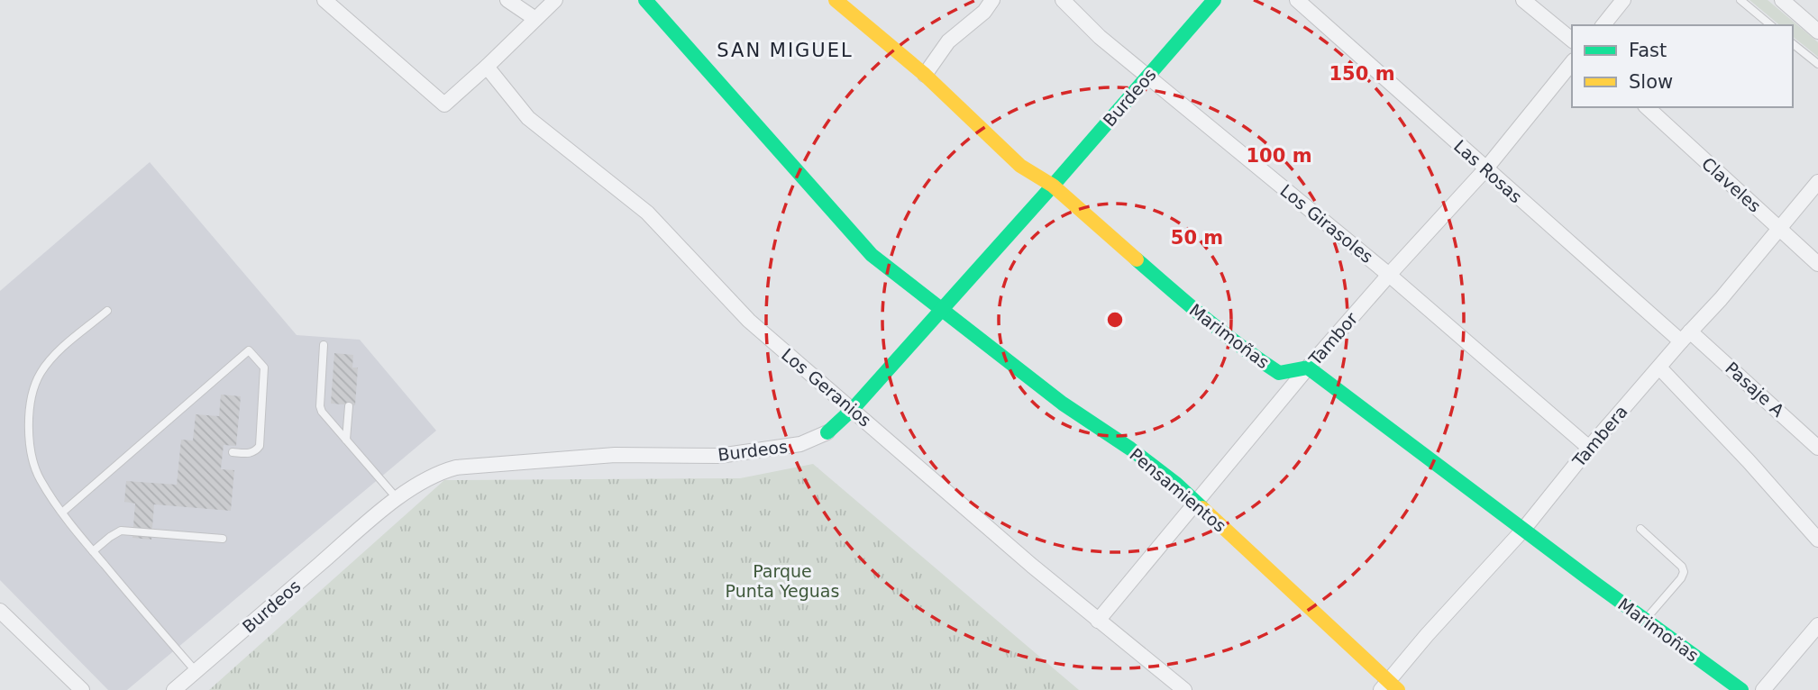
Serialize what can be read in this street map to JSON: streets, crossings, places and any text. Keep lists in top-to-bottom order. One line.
{"streets":{"street":["Burdeos","Las Rosas","Claveles","Los Girasoles","Marimoñas","Tambor","Los Geranios","Pasaje A","Tambera","Pensamientos"]},"crossings":[["Burdeos","Los Girasoles"],["Burdeos","Marimoñas"],["Burdeos","Los Geranios"],["Burdeos","Pensamientos"],["Las Rosas","Tambor"],["Las Rosas","Pasaje A"],["Las Rosas","Tambera"],["Claveles","Tambera"],["Los Girasoles","Tambor"],["Los Girasoles","Tambera"],["Marimoñas","Tambor"],["Marimoñas","Tambera"],["Tambor","Los Geranios"],["Tambor","Pensamientos"],["Pasaje A","Tambera"],["Tambera","Pensamientos"]],"districts":["SAN MIGUEL"],"parks":["Parque Punta Yeguas"],"legend":["Fast","Slow"],"rings":["150 m","100 m","50 m"]}
